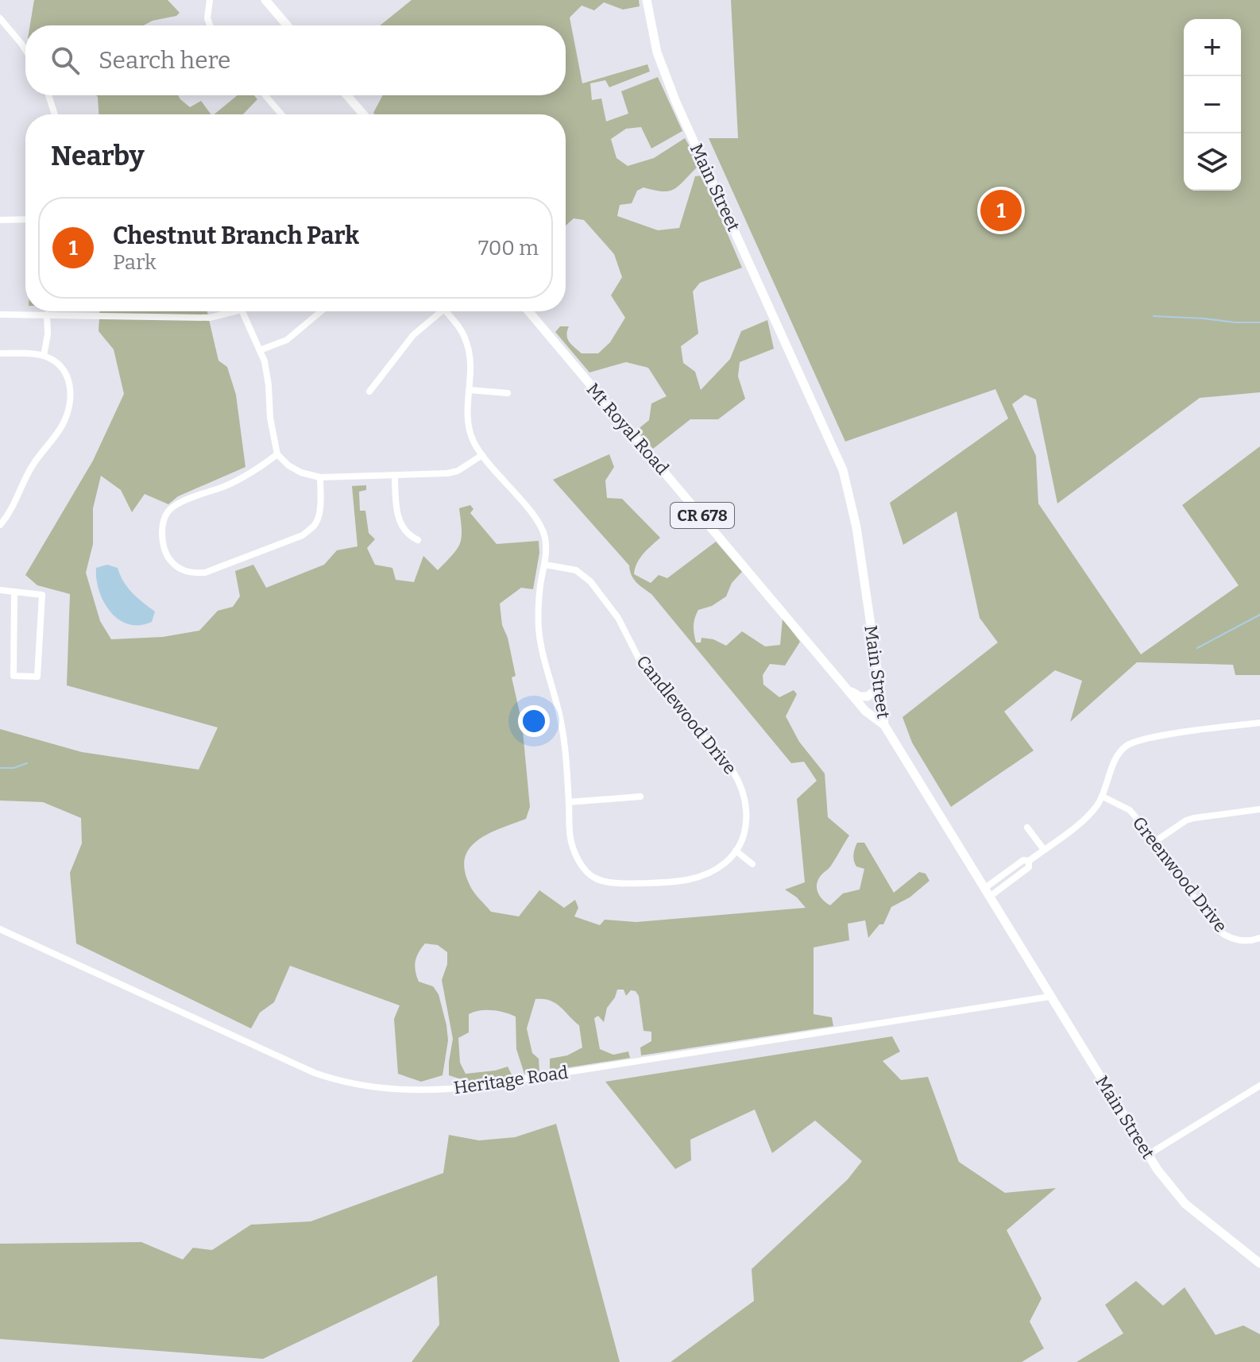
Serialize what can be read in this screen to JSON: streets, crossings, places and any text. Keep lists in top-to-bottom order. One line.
{"streets":{"main road":["Main Street","Mt Royal Road","CR 678"],"street":["Candlewood Drive","Greenwood Drive","Heritage Road"]},"crossings":[["Main Street","Mt Royal Road"],["Main Street","Heritage Road"]],"page":{"map_buttons":["+","−"],"search":"Search here","heading":"Nearby","pins":"1","list":[{"mark":"1","name":"Chestnut Branch Park","note":"Park","value":"700 m"}]}}
